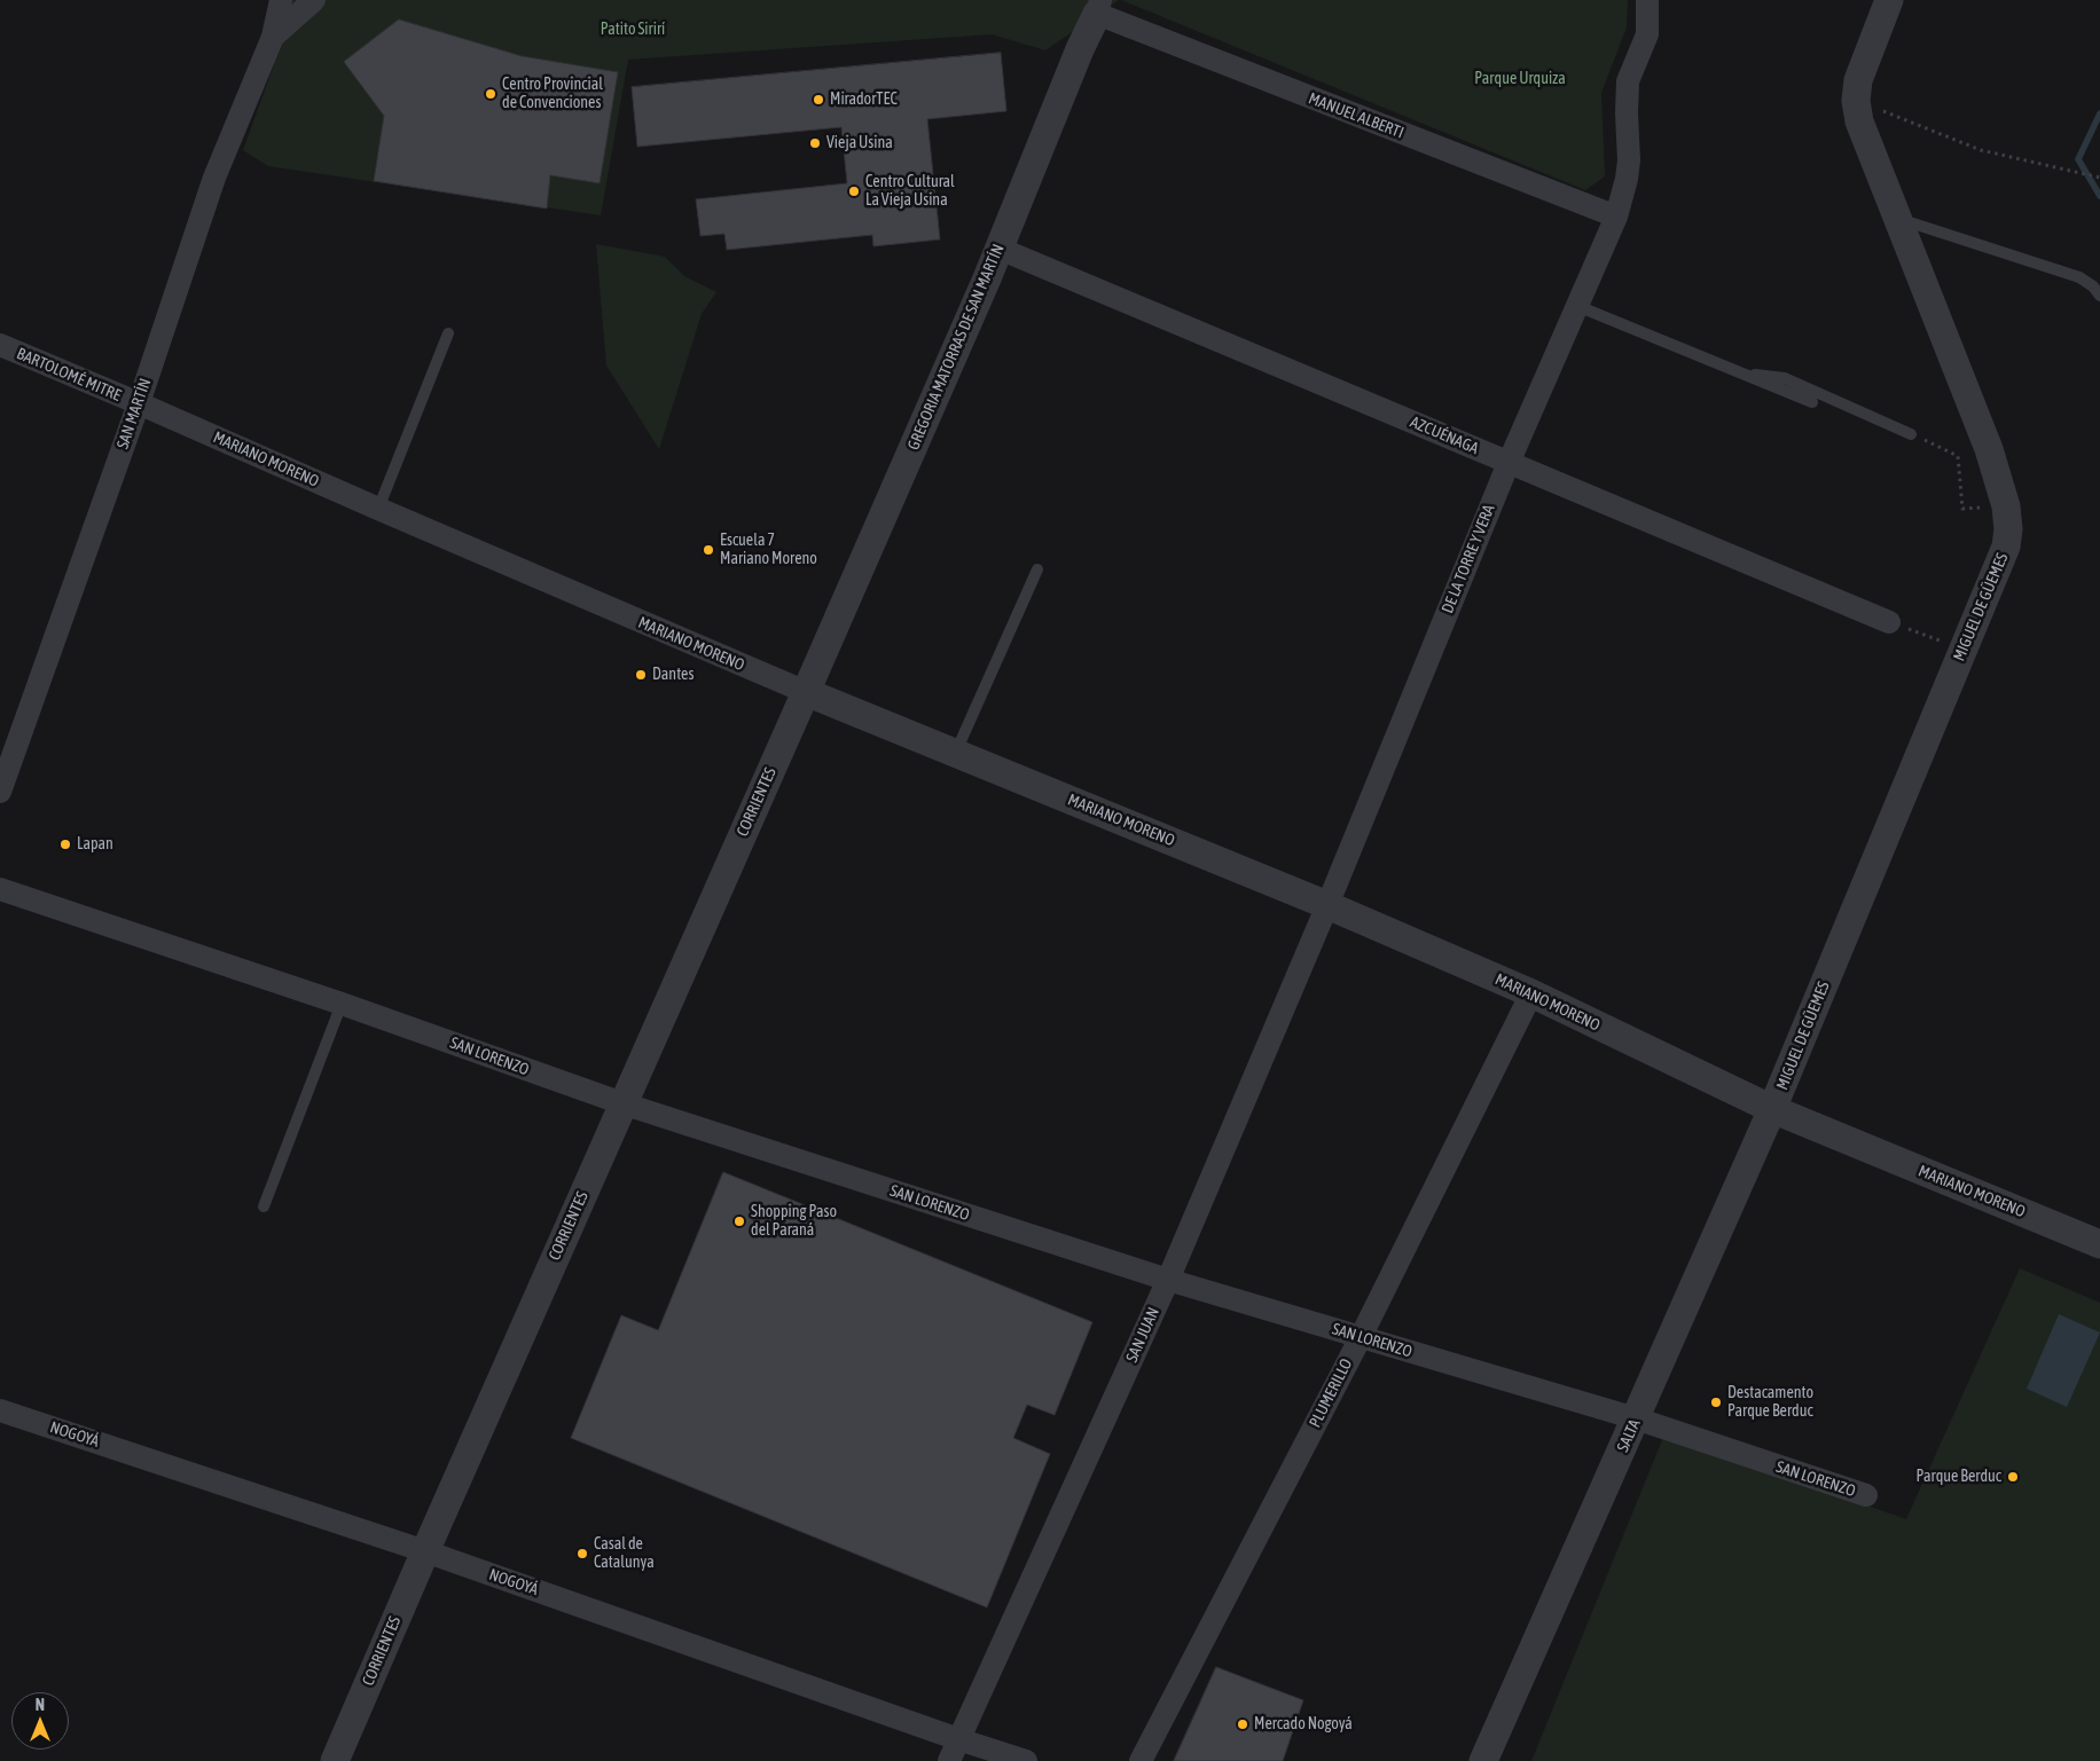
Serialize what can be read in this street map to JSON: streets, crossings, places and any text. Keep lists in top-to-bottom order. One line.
{"streets":{"street":["MANUEL ALBERTI","GREGORIA MATORRAS DE SAN MARTÍN","BARTOLOMÉ MITRE","SAN MARTÍN","AZCUÉNAGA","MARIANO MORENO","DE LA TORRE Y VERA","MIGUEL DE GÜEMES","CORRIENTES","SAN LORENZO","SAN JUAN","PLUMERILLO","NOGOYÁ","SALTA"]},"crossings":[["MANUEL ALBERTI","GREGORIA MATORRAS DE SAN MARTÍN"],["MANUEL ALBERTI","DE LA TORRE Y VERA"],["GREGORIA MATORRAS DE SAN MARTÍN","AZCUÉNAGA"],["GREGORIA MATORRAS DE SAN MARTÍN","MARIANO MORENO"],["GREGORIA MATORRAS DE SAN MARTÍN","CORRIENTES"],["BARTOLOMÉ MITRE","SAN MARTÍN"],["BARTOLOMÉ MITRE","MARIANO MORENO"],["SAN MARTÍN","MARIANO MORENO"],["AZCUÉNAGA","DE LA TORRE Y VERA"],["MARIANO MORENO","DE LA TORRE Y VERA"],["MARIANO MORENO","MIGUEL DE GÜEMES"],["MARIANO MORENO","CORRIENTES"],["MARIANO MORENO","SAN JUAN"],["MARIANO MORENO","PLUMERILLO"],["MARIANO MORENO","SALTA"],["DE LA TORRE Y VERA","SAN JUAN"],["MIGUEL DE GÜEMES","SALTA"],["CORRIENTES","SAN LORENZO"],["CORRIENTES","NOGOYÁ"],["SAN LORENZO","SAN JUAN"],["SAN LORENZO","PLUMERILLO"],["SAN LORENZO","SALTA"],["SAN JUAN","NOGOYÁ"]],"parks":["Patito Sirirí","Parque Urquiza"],"places":["Centro Provincial de Convenciones","MiradorTEC","Vieja Usina","Centro Cultural La Vieja Usina","Escuela 7 Mariano Moreno","Dantes","Lapan","Shopping Paso del Paraná","Destacamento Parque Berduc","Parque Berduc","Casal de Catalunya","Mercado Nogoyá"],"north":"top"}
